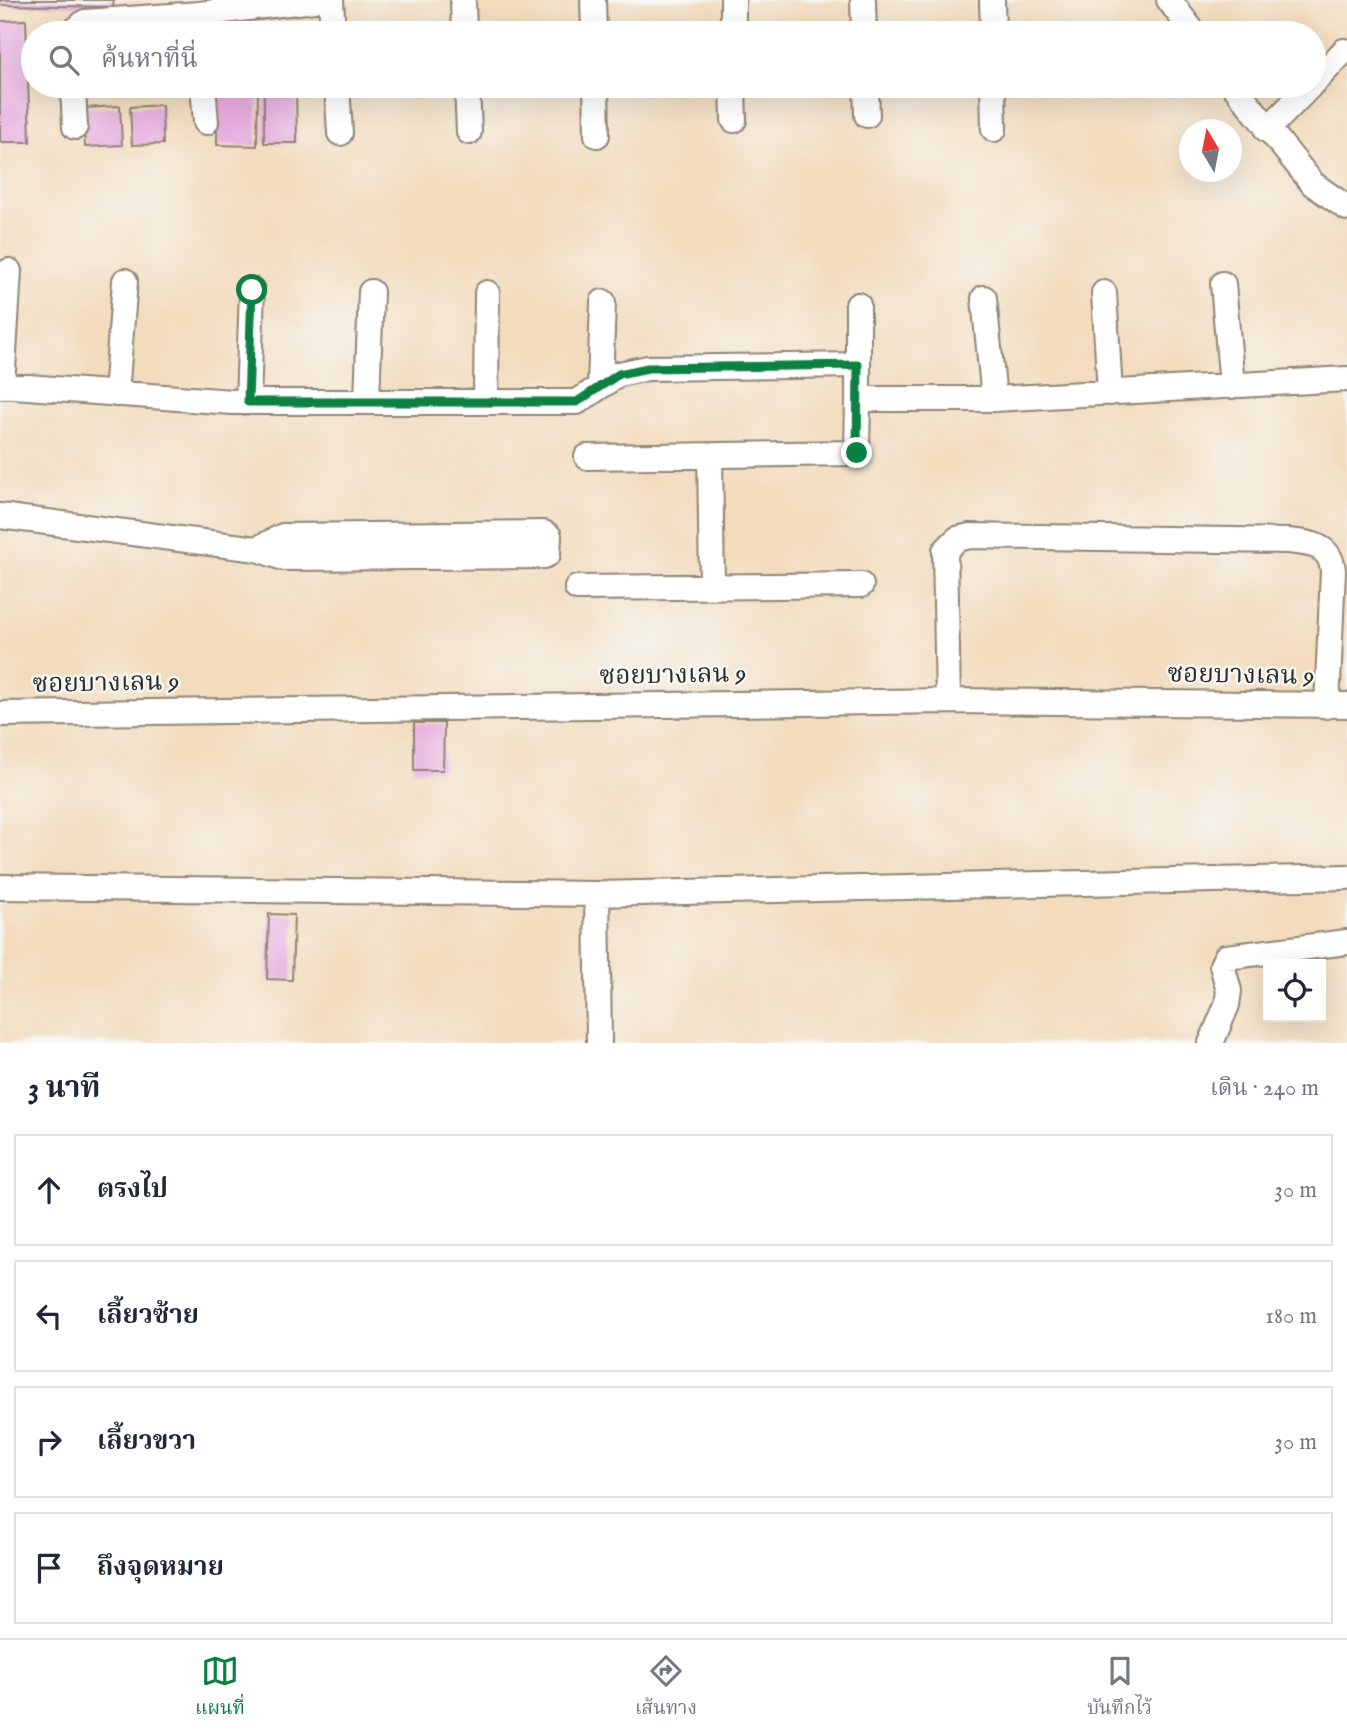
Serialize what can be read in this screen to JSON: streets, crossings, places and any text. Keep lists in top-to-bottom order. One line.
{"streets":{"street":["ซอยบางเลน 9"]},"north":"top","page":{"search":"ค้นหาที่นี่","heading":["3 นาที","เดิน · 240 m"],"list":[["ตรงไป","30 m"],["เลี้ยวซ้าย","180 m"],["เลี้ยวขวา","30 m"],"ถึงจุดหมาย"],"nav":["แผนที่","เส้นทาง","บันทึกไว้"]}}
